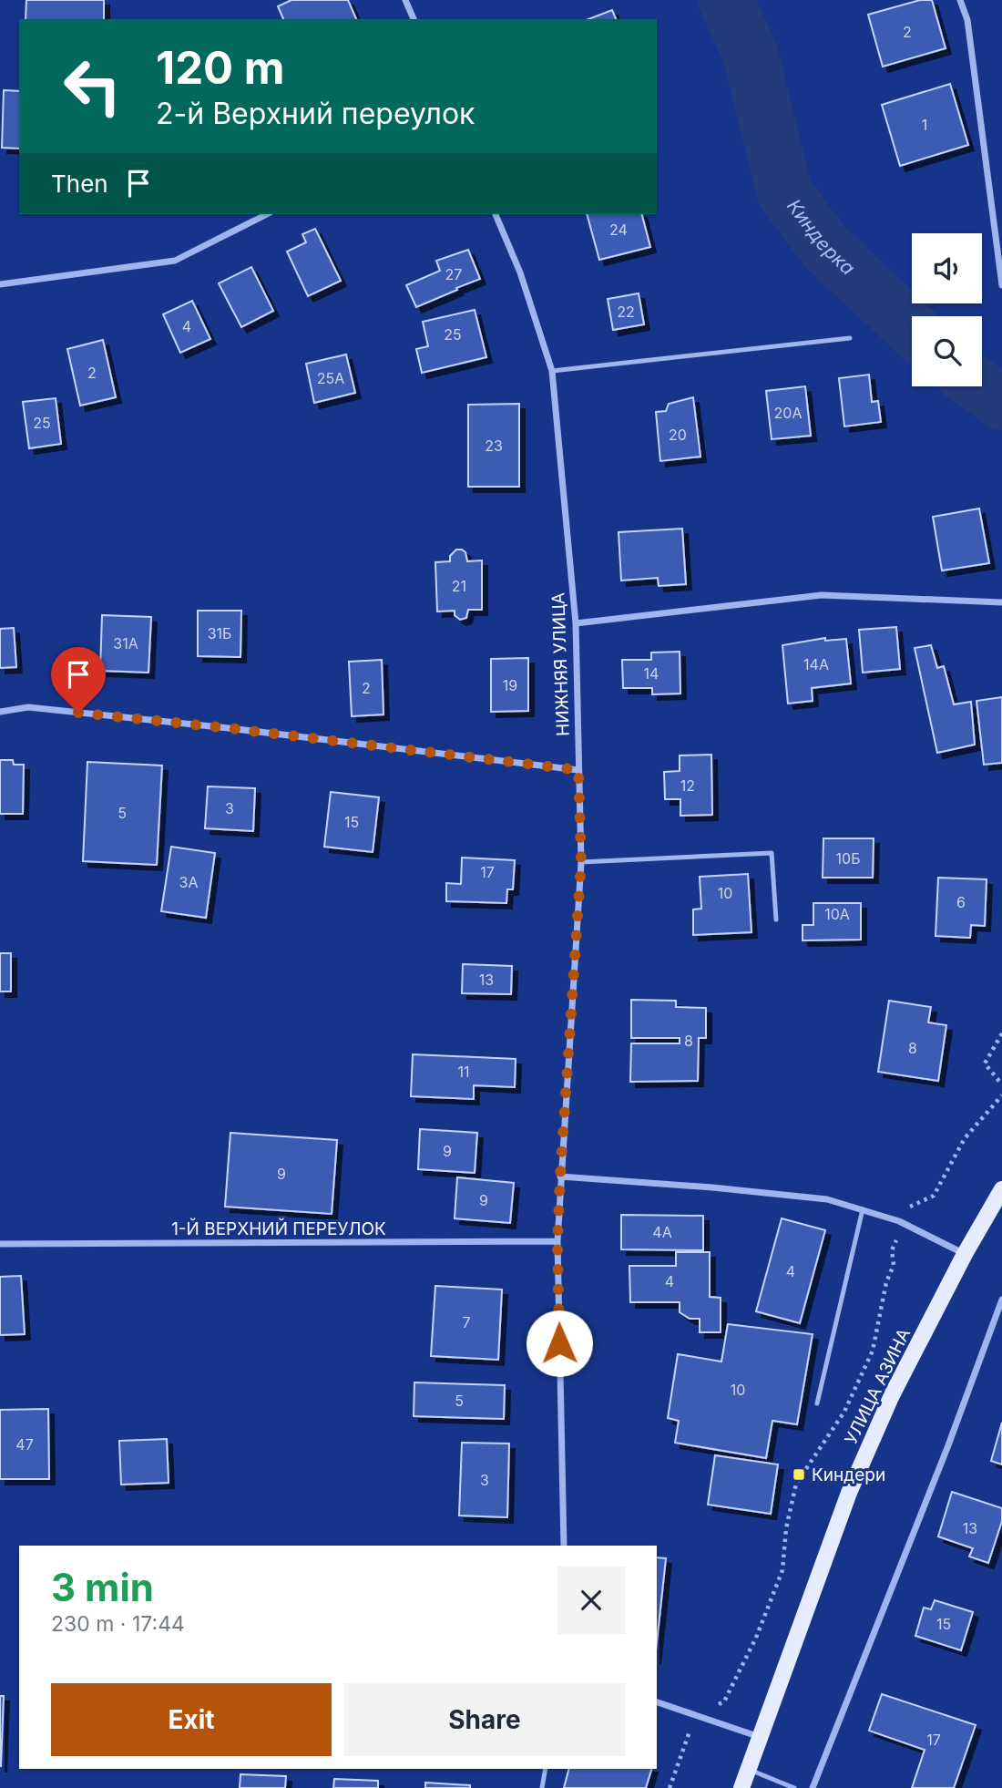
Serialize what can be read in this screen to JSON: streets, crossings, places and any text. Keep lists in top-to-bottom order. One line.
{"streets":{"main road":["УЛИЦА АЗИНА"],"street":["НИЖНЯЯ УЛИЦА","1-Й ВЕРХНИЙ ПЕРЕУЛОК"]},"crossings":[["НИЖНЯЯ УЛИЦА","1-Й ВЕРХНИЙ ПЕРЕУЛОК"]],"water":["Киндерка"],"places":{"transit":["Киндери"]},"house_numbers":["2","1","24","27","22","4","25","2","25А","20А","25","20","23","21","31Б","31А","14А","14","19","2","12","3","5","15","10Б","17","3А","10","6","10А","13","8","8","11","9","9","9","4А","4","4","7","10","5","47","3","13","15","17"],"page":{"turn":["120 m","2-й Верхний переулок"],"then":"Then","heading":["3 min","230 m · 17:44"],"buttons":["Exit","Share"]}}
